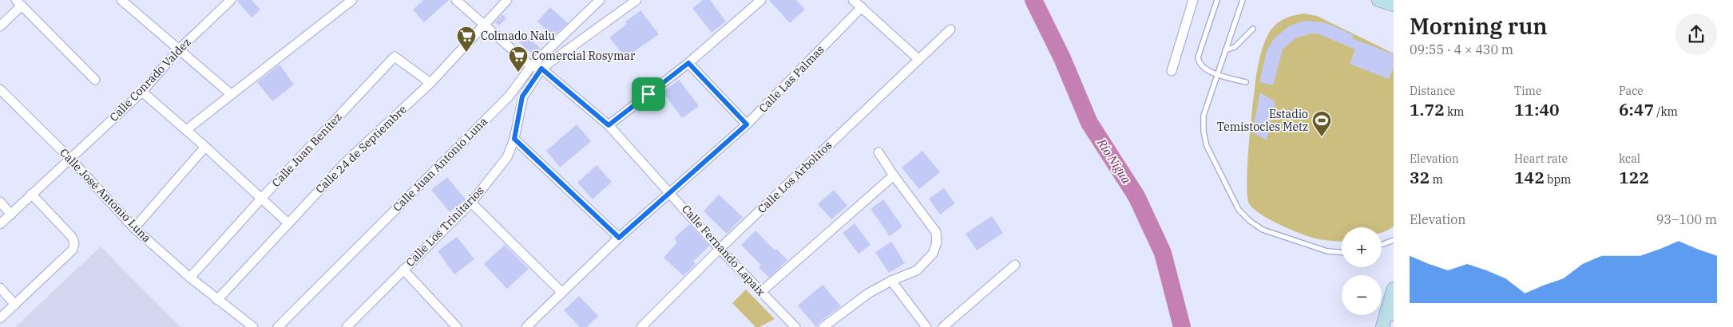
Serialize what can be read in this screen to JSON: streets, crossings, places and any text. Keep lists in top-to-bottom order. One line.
{"streets":{"street":["Calle Las Palmas","Calle Conrado Valdez","Calle 24 de Septiembre","Calle Juan Benítez","Calle Juan Antonio Luna","Calle Los Arbolitos","Calle José Antonio Luna","Calle Los Trinitarios","Calle Fernando Lapaix"]},"crossings":[["Calle Las Palmas","Calle Fernando Lapaix"],["Calle Conrado Valdez","Calle José Antonio Luna"],["Calle 24 de Septiembre","Calle Juan Benítez"],["Calle 24 de Septiembre","Calle José Antonio Luna"],["Calle 24 de Septiembre","Calle Fernando Lapaix"],["Calle Juan Benítez","Calle José Antonio Luna"],["Calle Juan Antonio Luna","Calle Fernando Lapaix"],["Calle Los Arbolitos","Calle Fernando Lapaix"],["Calle Los Trinitarios","Calle Fernando Lapaix"]],"water":["Río Nigua"],"places":{"supermarket":["Colmado Nalu","Comercial Rosymar"],"sports":["Estadio Temistocles Metz"]},"page":{"heading":["Morning run","09:55 · 4 × 430 m"],"stats":[["Distance","1.72 km"],["Time","11:40"],["Pace","6:47 /km"],["Elevation","32 m"],["Heart rate","142 bpm"],["kcal","122"]],"chart":["Elevation","93–100 m"],"map_buttons":["+","−"]}}
